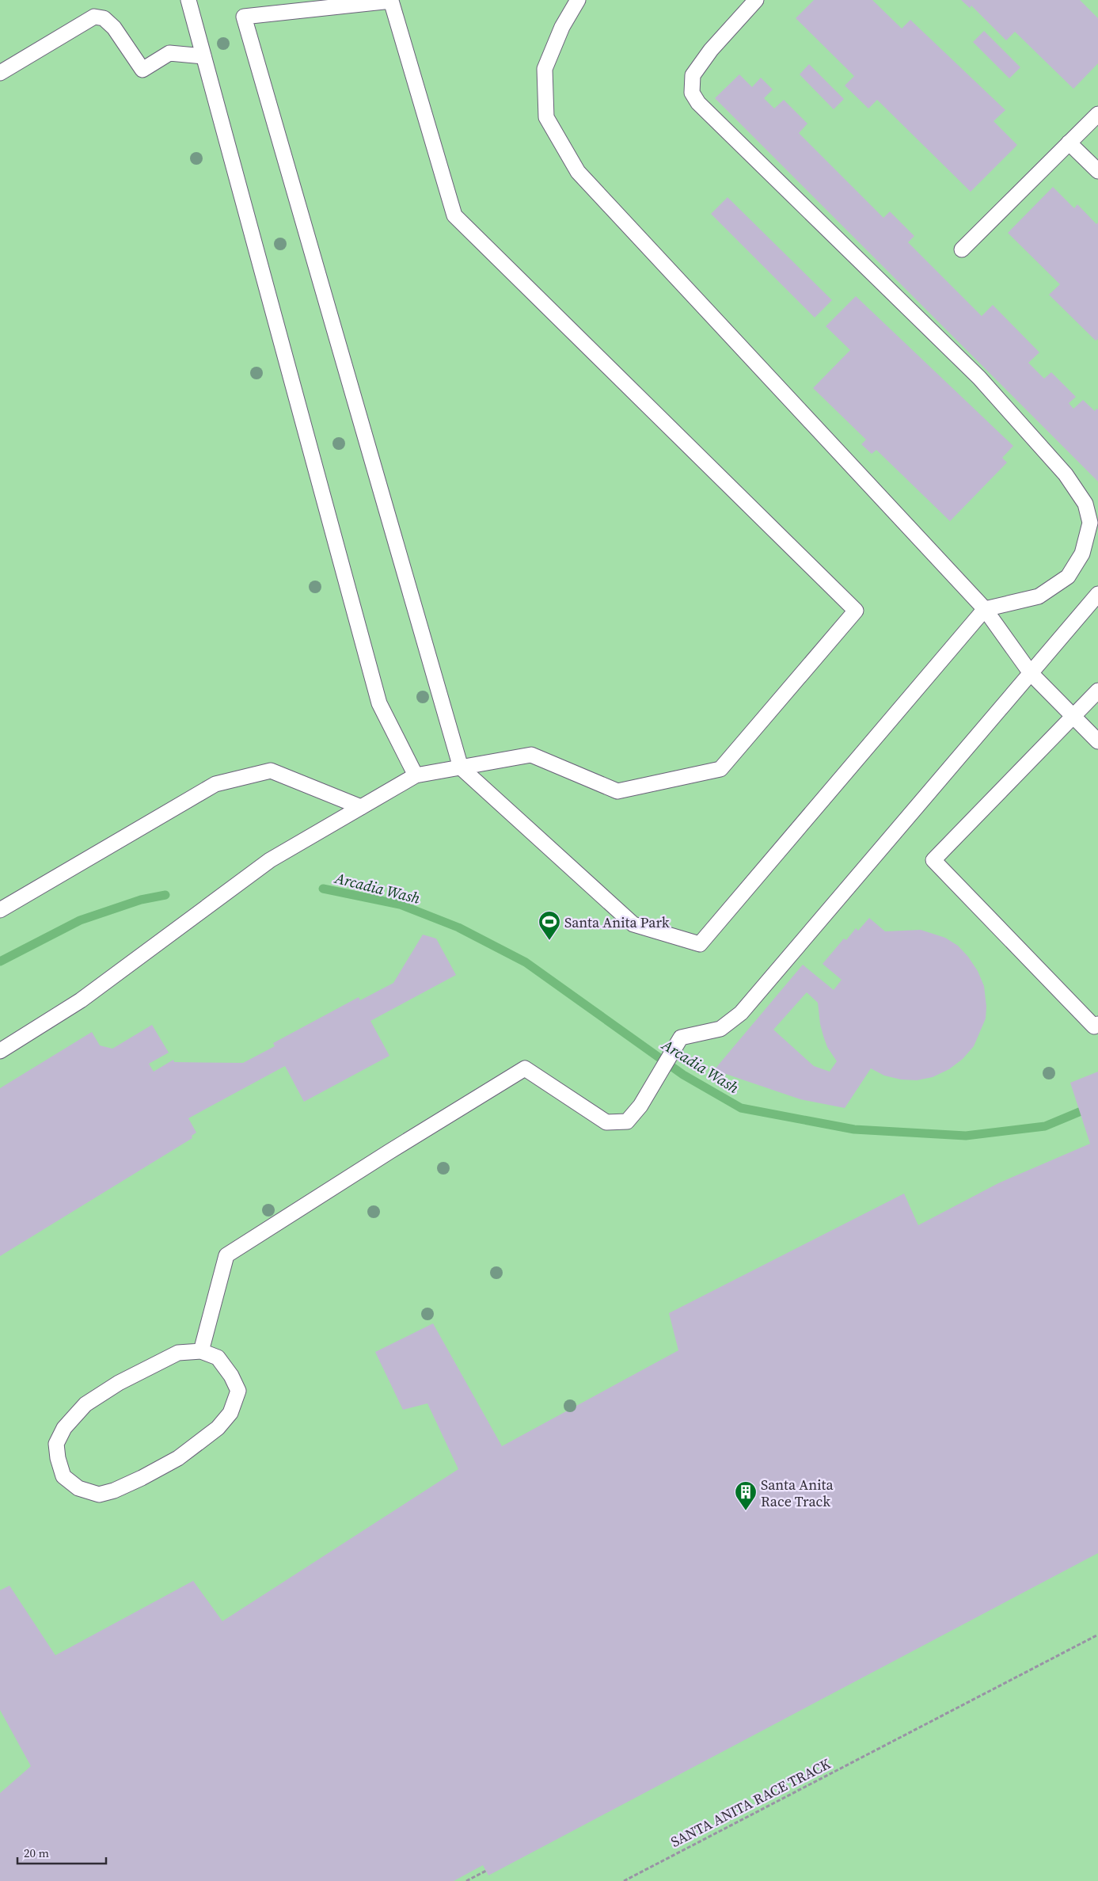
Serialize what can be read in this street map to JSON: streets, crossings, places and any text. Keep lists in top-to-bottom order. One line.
{"streets":{"path":["SANTA ANITA RACE TRACK"]},"water":["Arcadia Wash"],"places":{"sports":["Santa Anita Park"],"building":["Santa Anita Race Track"]},"scale_bar":"20 m"}
